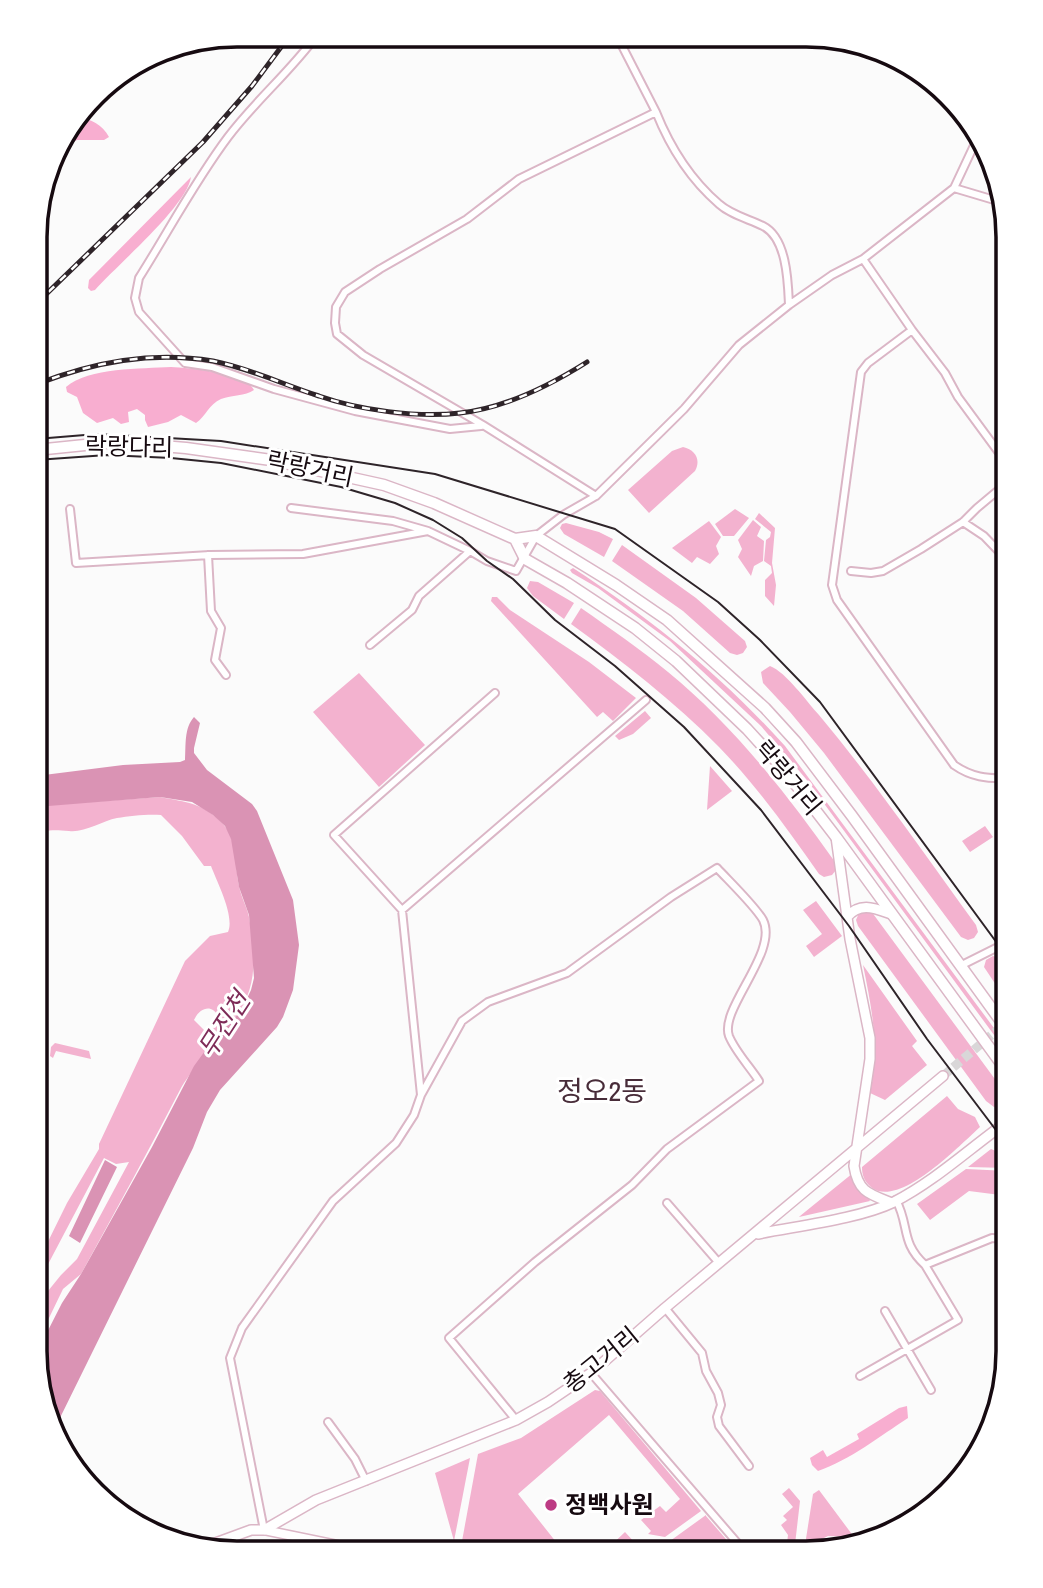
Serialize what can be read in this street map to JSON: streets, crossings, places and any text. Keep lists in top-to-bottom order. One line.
{"streets":{"main road":["락랑다리","락랑거리","총고거리"]},"crossings":[["락랑다리","락랑거리"]],"districts":["정오2동"],"water":["무진천"],"places":["정백사원"]}
